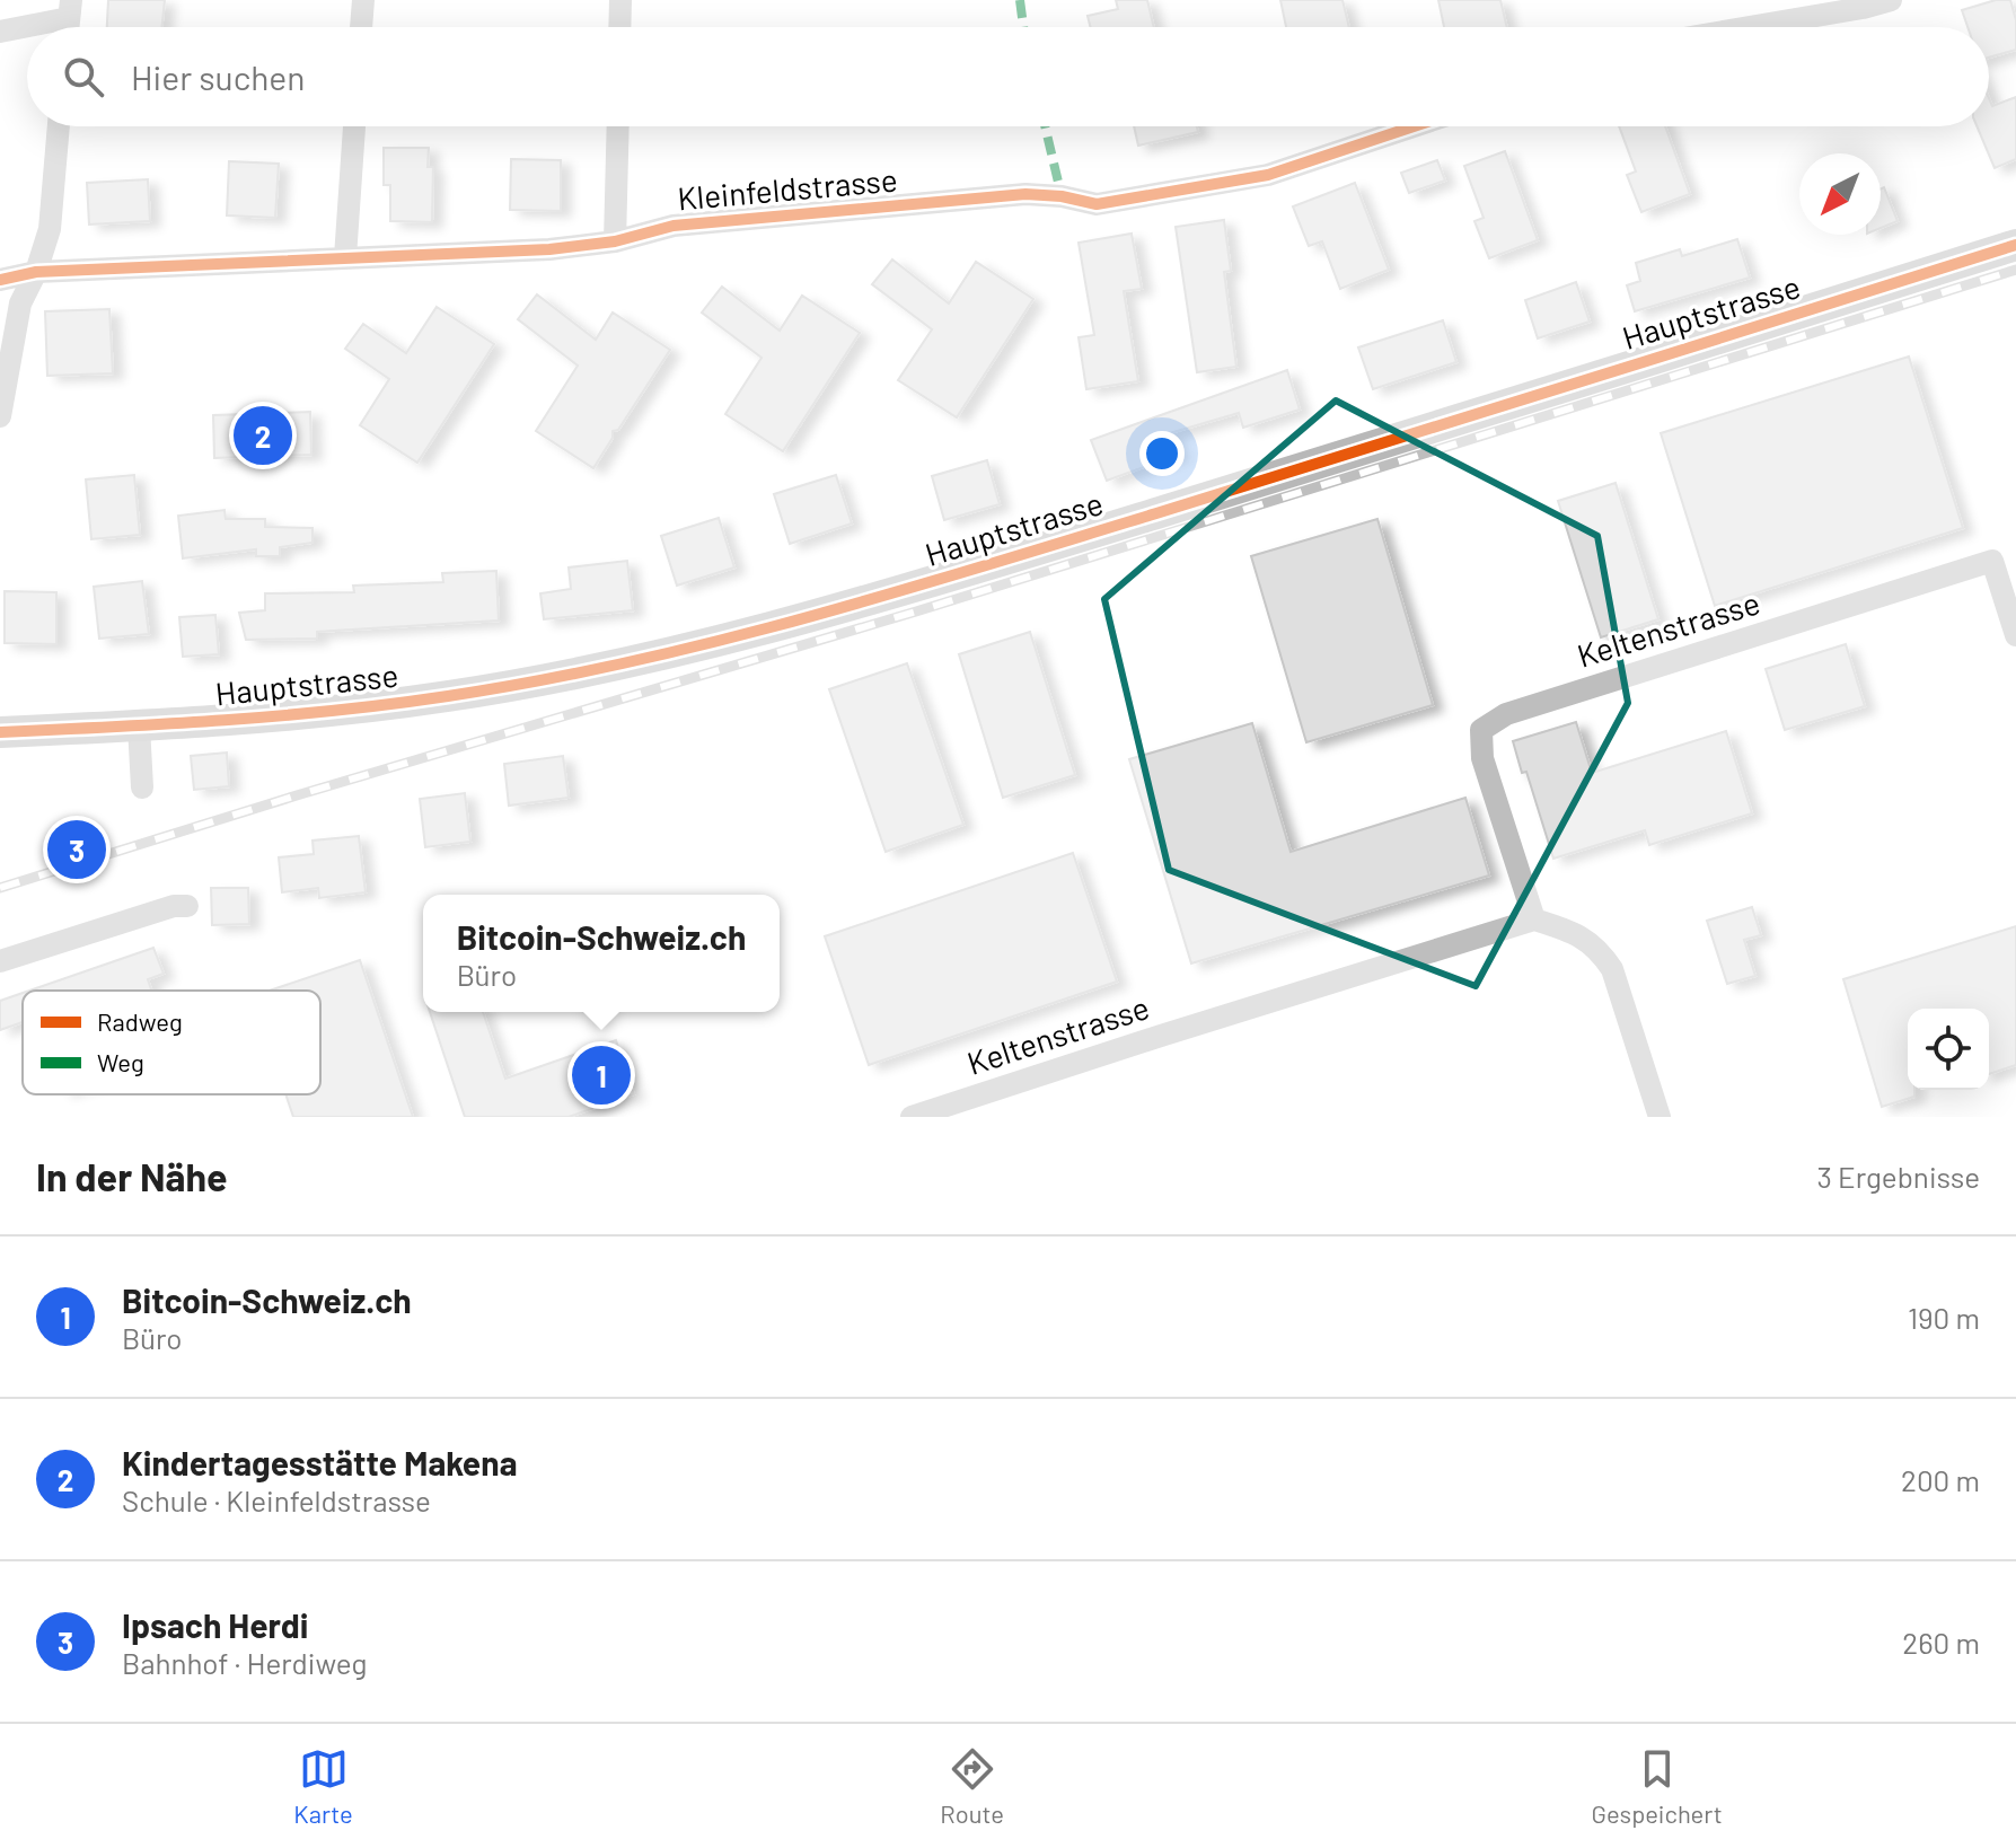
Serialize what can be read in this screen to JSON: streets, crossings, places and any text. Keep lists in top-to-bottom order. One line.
{"streets":{"main road":["Hauptstrasse"],"street":["Kleinfeldstrasse","Keltenstrasse"]},"legend":["Radweg","Weg"],"north":"bottom left","page":{"search":"Hier suchen","pins":["2","3","1"],"popup":["Bitcoin-Schweiz.ch","Büro"],"heading":["In der Nähe","3 Ergebnisse"],"list":[{"mark":"1","name":"Bitcoin-Schweiz.ch","note":"Büro","value":"190 m"},{"mark":"2","name":"Kindertagesstätte Makena","note":"Schule · Kleinfeldstrasse","value":"200 m"},{"mark":"3","name":"Ipsach Herdi","note":"Bahnhof · Herdiweg","value":"260 m"}],"nav":["Karte","Route","Gespeichert"]}}
